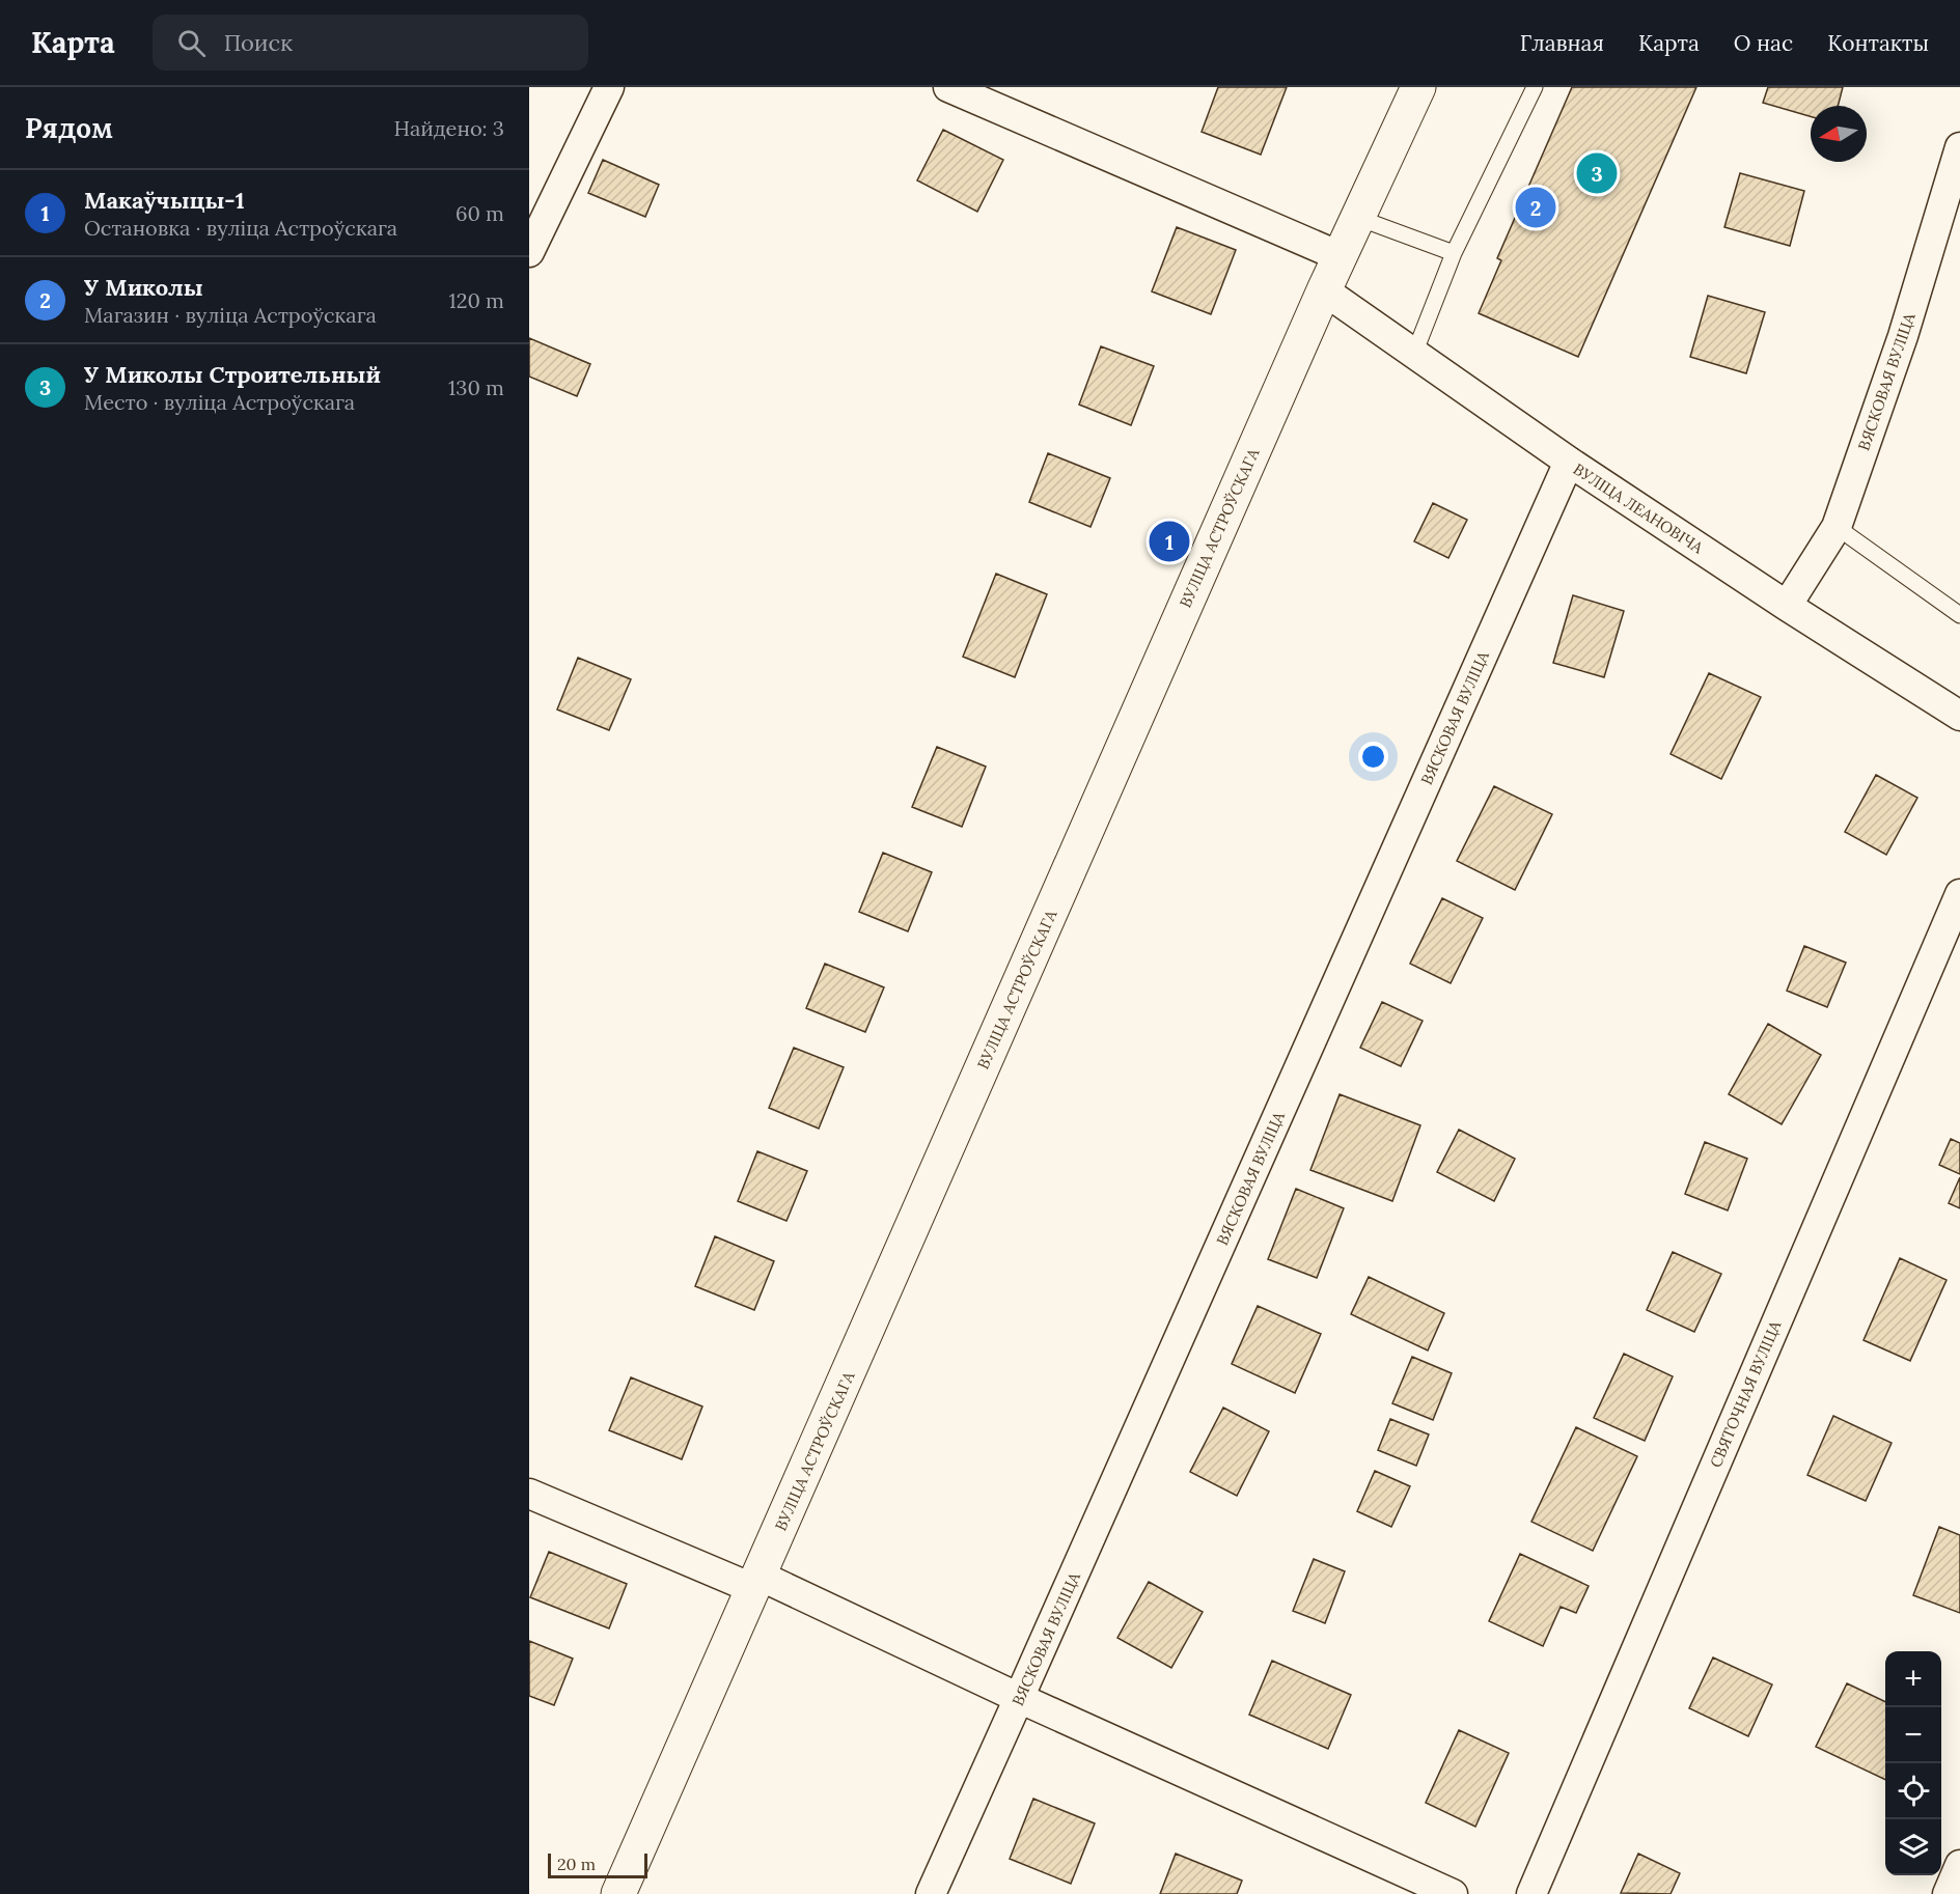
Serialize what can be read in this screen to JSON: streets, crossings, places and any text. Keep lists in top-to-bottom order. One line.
{"streets":{"street":["ВЯСКОВАЯ ВУЛІЦА","ВУЛІЦА ЛЕАНОВІЧА","ВУЛІЦА АСТРОЎСКАГА","СВЯТОЧНАЯ ВУЛІЦА"]},"crossings":[["ВЯСКОВАЯ ВУЛІЦА","ВУЛІЦА ЛЕАНОВІЧА"],["ВУЛІЦА ЛЕАНОВІЧА","ВУЛІЦА АСТРОЎСКАГА"]],"scale_bar":"20 m","north":"left","page":{"header":"Карта","search":"Поиск","nav":["Главная","Карта","О нас","Контакты"],"heading":["Рядом","Найдено: 3"],"pins":["3","2","1"],"list":[{"mark":"1","name":"Макаўчыцы-1","note":"Остановка · вуліца Астроўскага","value":"60 m"},{"mark":"2","name":"У Миколы","note":"Магазин · вуліца Астроўскага","value":"120 m"},{"mark":"3","name":"У Миколы Строительный","note":"Место · вуліца Астроўскага","value":"130 m"}],"map_buttons":["+","−"],"scale":"20 m"}}
